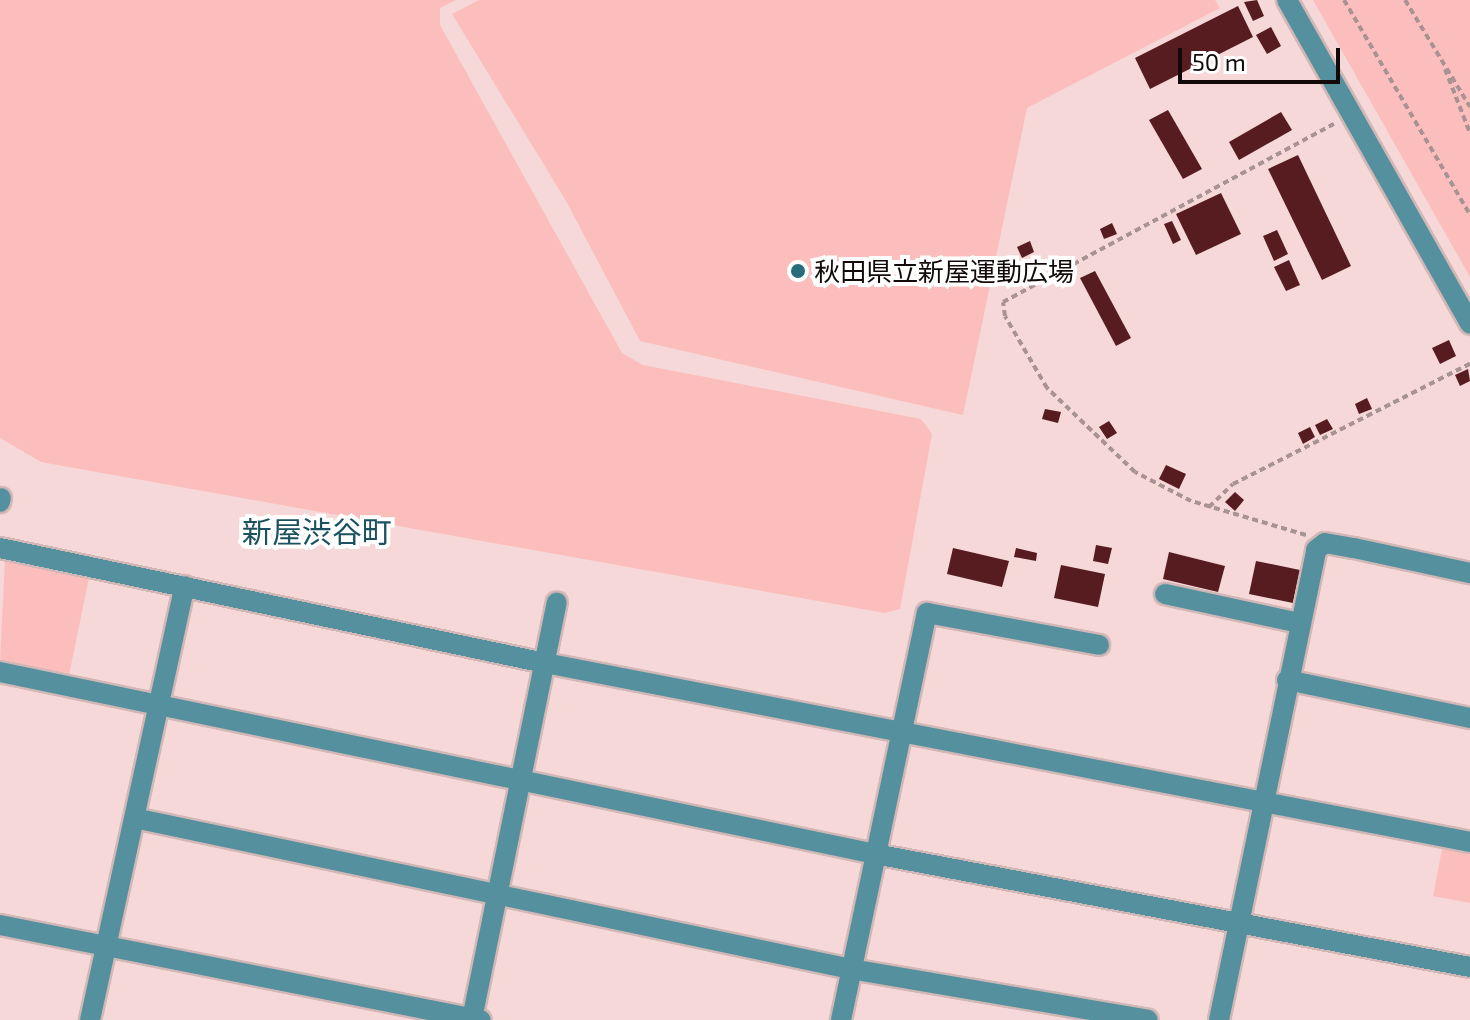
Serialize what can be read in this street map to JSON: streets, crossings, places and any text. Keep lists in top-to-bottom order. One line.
{"districts":["新屋渋谷町"],"places":["秋田県立新屋運動広場"],"scale_bar":"50 m"}
